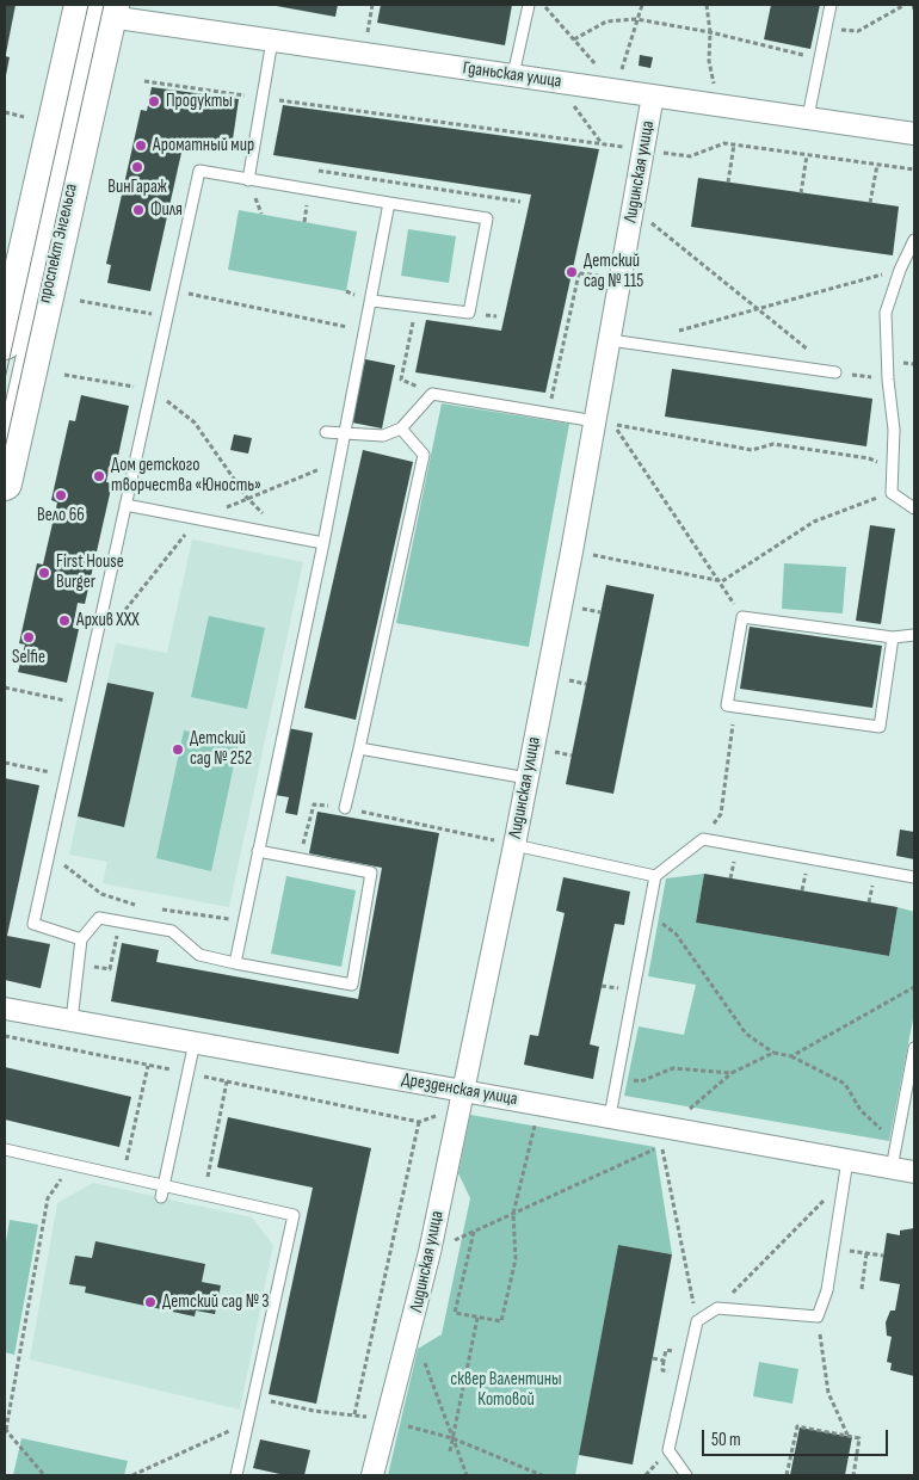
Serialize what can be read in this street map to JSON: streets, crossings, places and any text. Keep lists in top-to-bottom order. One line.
{"streets":{"main road":["проспект Энгельса"],"street":["Гданьская улица","Лидинская улица","Дрезденская улица"]},"crossings":[["Гданьская улица","Лидинская улица"],["Гданьская улица","проспект Энгельса"],["Лидинская улица","Дрезденская улица"]],"parks":["сквер Валентины Котовой"],"places":["Продукты","Ароматный мир","ВинГараж","Филя","Детский сад № 115","Дом детского творчества «Юность»","Вело 66","First House Burger","Архив XXX","Selfie","Детский сад № 252","Детский сад № 3"],"scale_bar":"50 m"}
